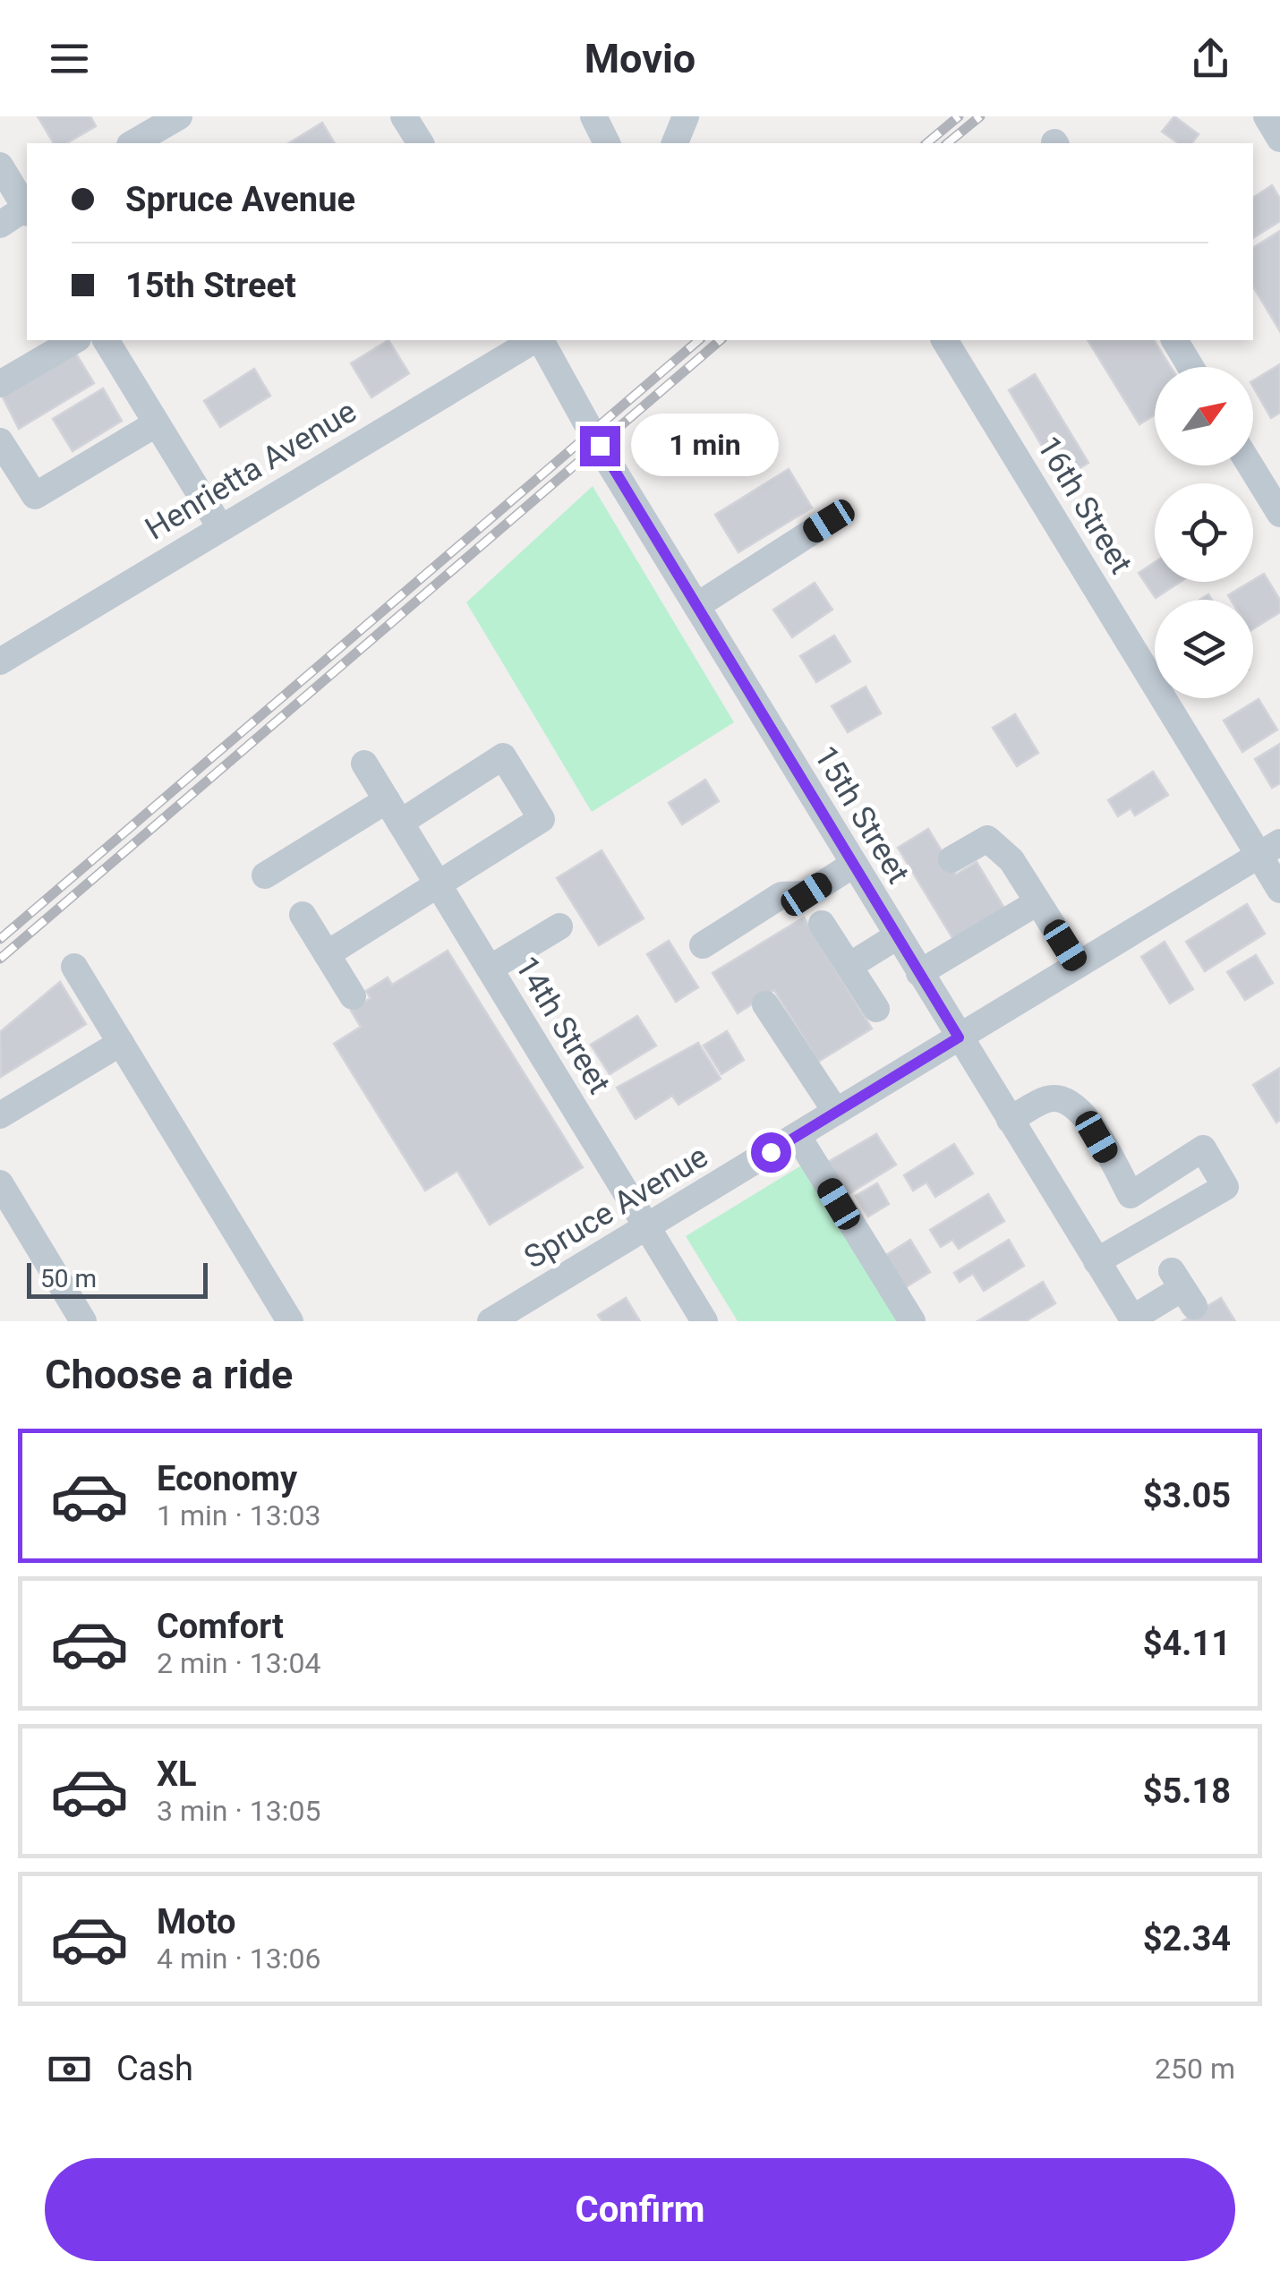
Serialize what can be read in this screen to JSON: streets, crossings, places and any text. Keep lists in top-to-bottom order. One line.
{"streets":{"street":["Henrietta Avenue","16th Street","15th Street","14th Street","Spruce Avenue"]},"crossings":[["16th Street","Spruce Avenue"],["15th Street","Spruce Avenue"],["14th Street","Spruce Avenue"]],"scale_bar":"50 m","north":"top right","page":{"header":"Movio","banner":["Spruce Avenue","15th Street"],"bubble":"1 min","scale":"50 m","heading":"Choose a ride","list":[{"name":"Economy","note":"1 min · 13:03","value":"$3.05"},{"name":"Comfort","note":"2 min · 13:04","value":"$4.11"},{"name":"XL","note":"3 min · 13:05","value":"$5.18"},{"name":"Moto","note":"4 min · 13:06","value":"$2.34"}],"pay":["Cash","250 m"],"buttons":"Confirm"}}
